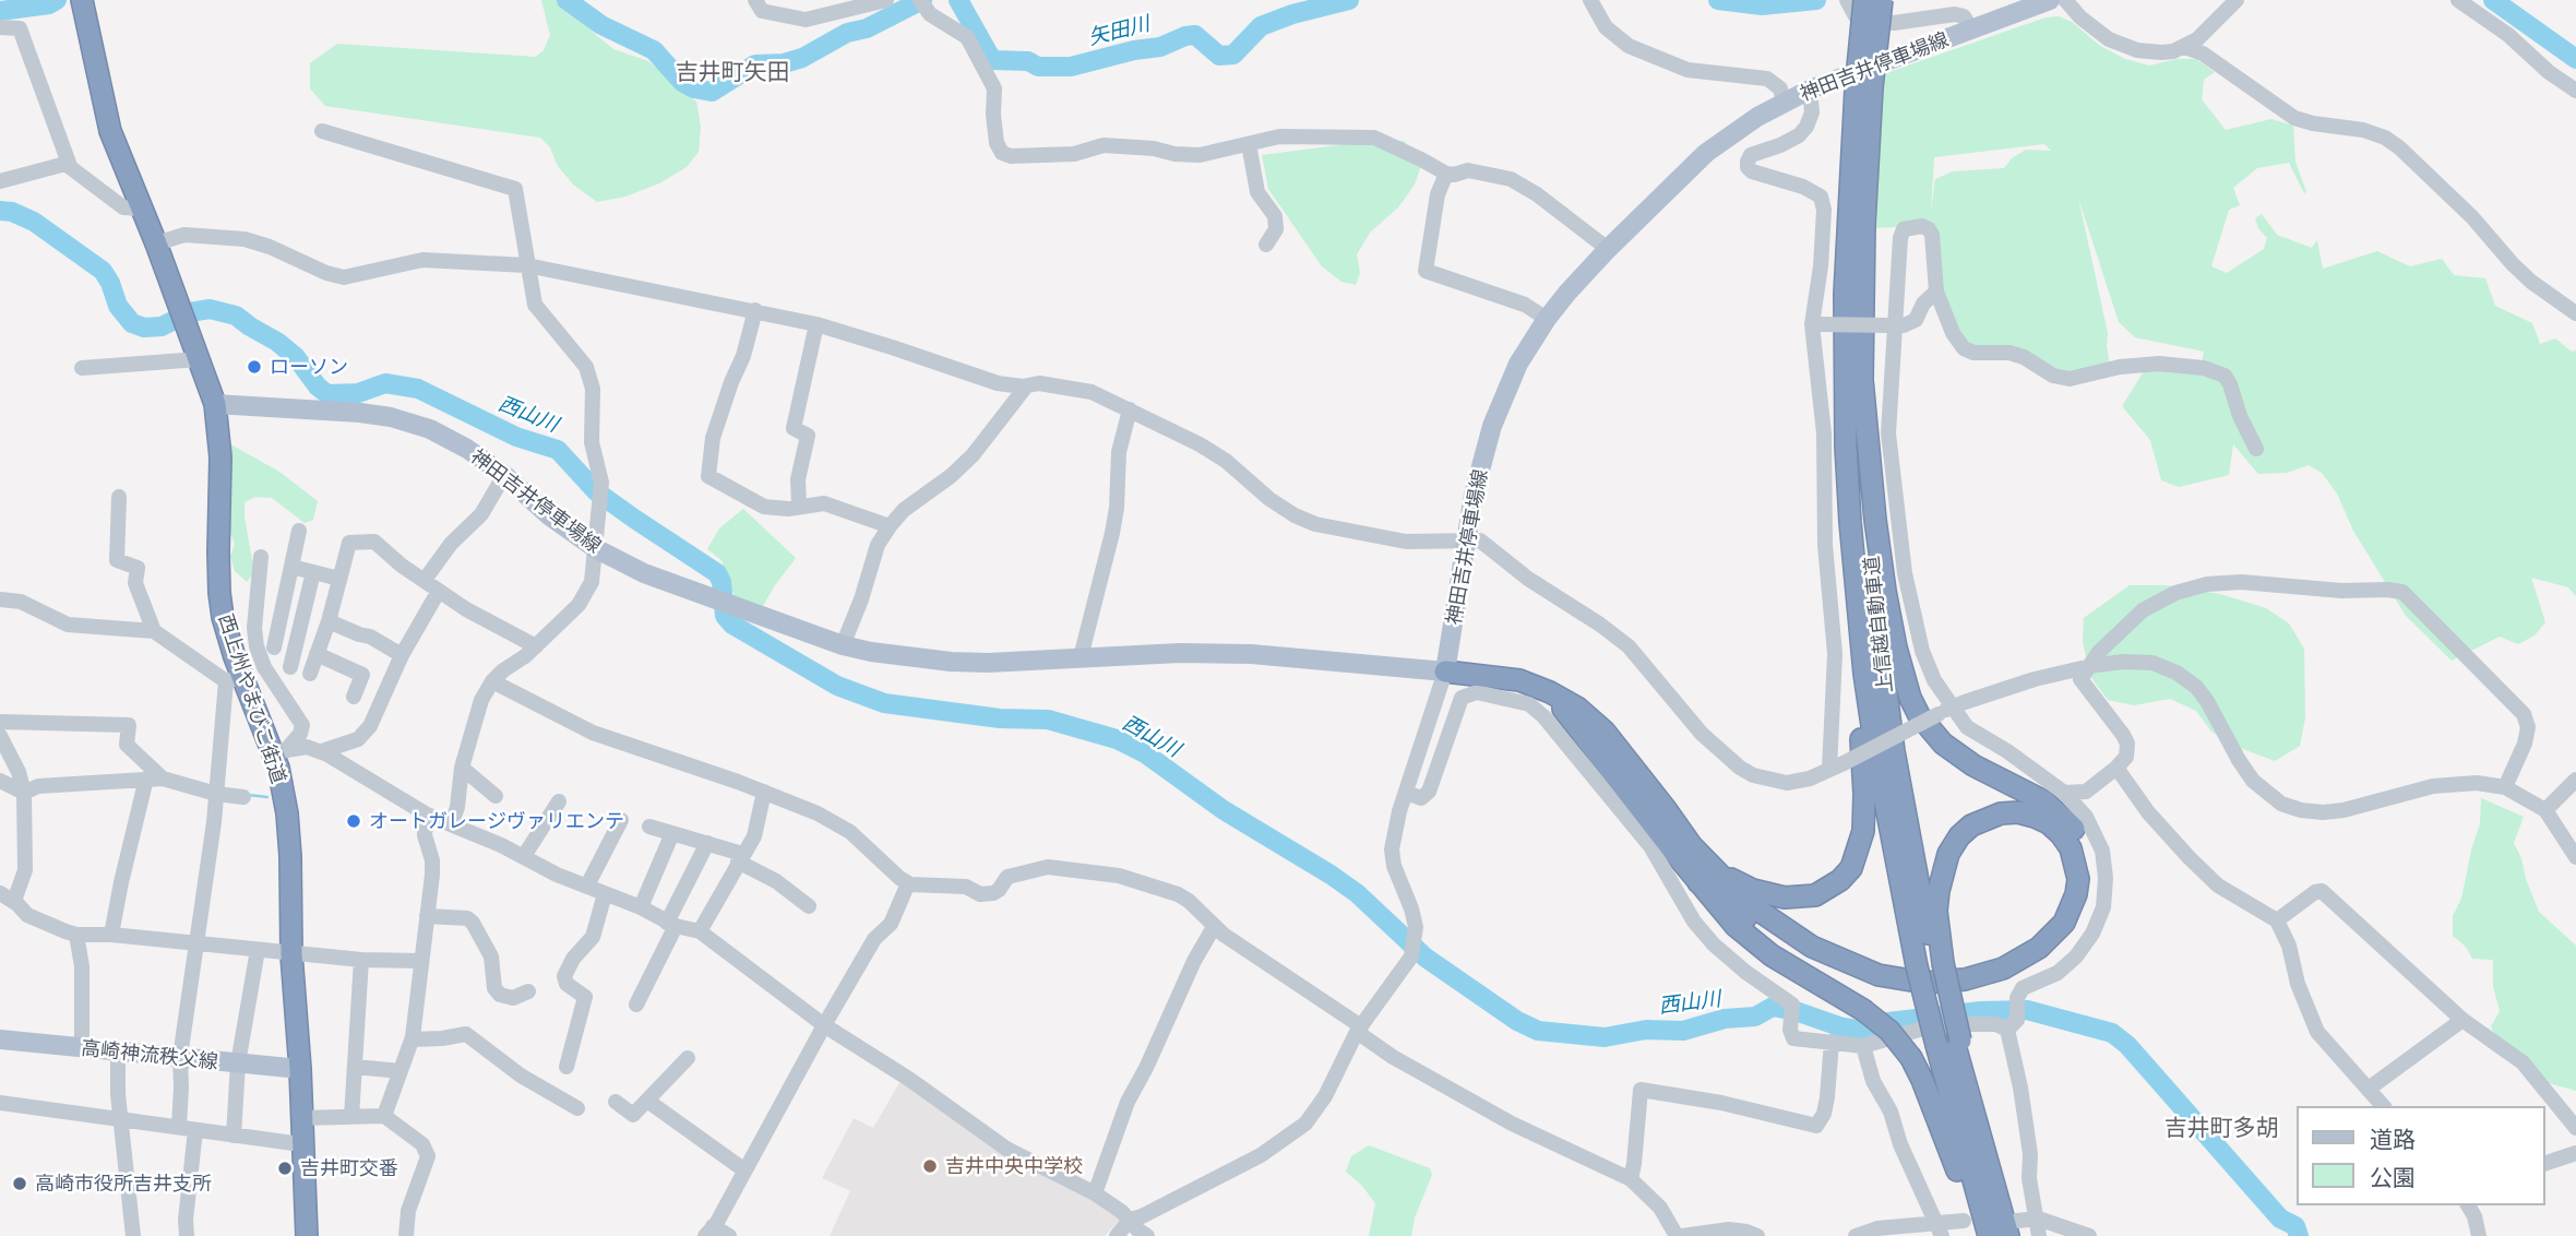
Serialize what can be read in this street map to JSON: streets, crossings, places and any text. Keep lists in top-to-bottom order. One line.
{"streets":{"highway":["上信越自動車道","西上州やまびこ街道"],"main road":["神田吉井停車場線","高崎神流秩父線"]},"crossings":[["神田吉井停車場線","西上州やまびこ街道"],["西上州やまびこ街道","高崎神流秩父線"]],"districts":["吉井町矢田","吉井町多胡"],"water":["矢田川","西山川"],"places":["ローソン","オートガレージヴァリエンテ","吉井中央中学校","吉井町交番","高崎市役所吉井支所"],"legend":["道路","公園"]}
